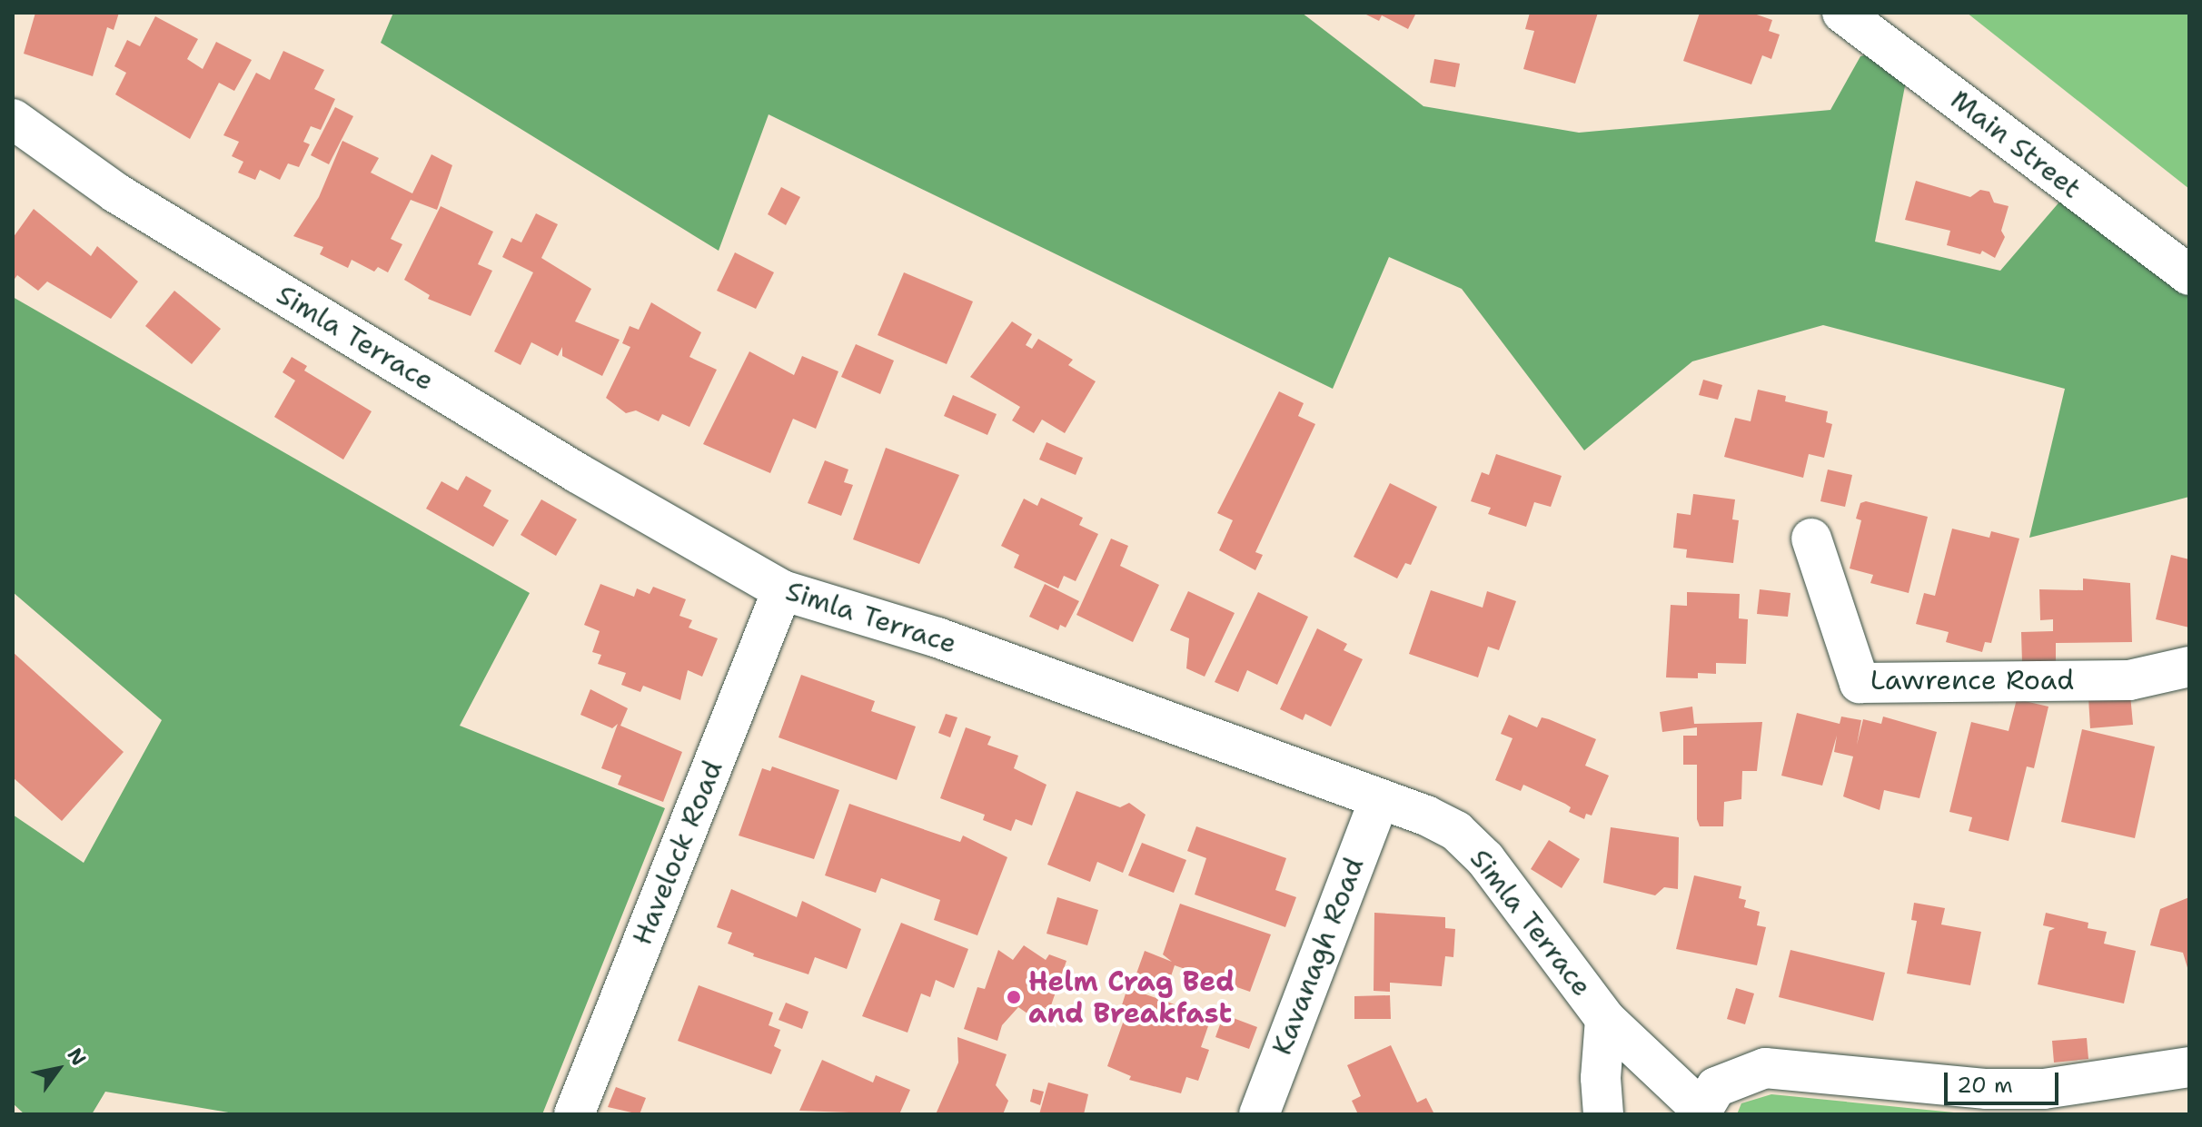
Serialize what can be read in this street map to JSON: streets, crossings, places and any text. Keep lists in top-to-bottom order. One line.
{"streets":{"street":["Main Street","Simla Terrace","Lawrence Road","Havelock Road","Kavanagh Road"]},"crossings":[["Simla Terrace","Havelock Road"],["Simla Terrace","Kavanagh Road"]],"places":["Helm Crag Bed and Breakfast"],"scale_bar":"20 m","north":"top right"}
